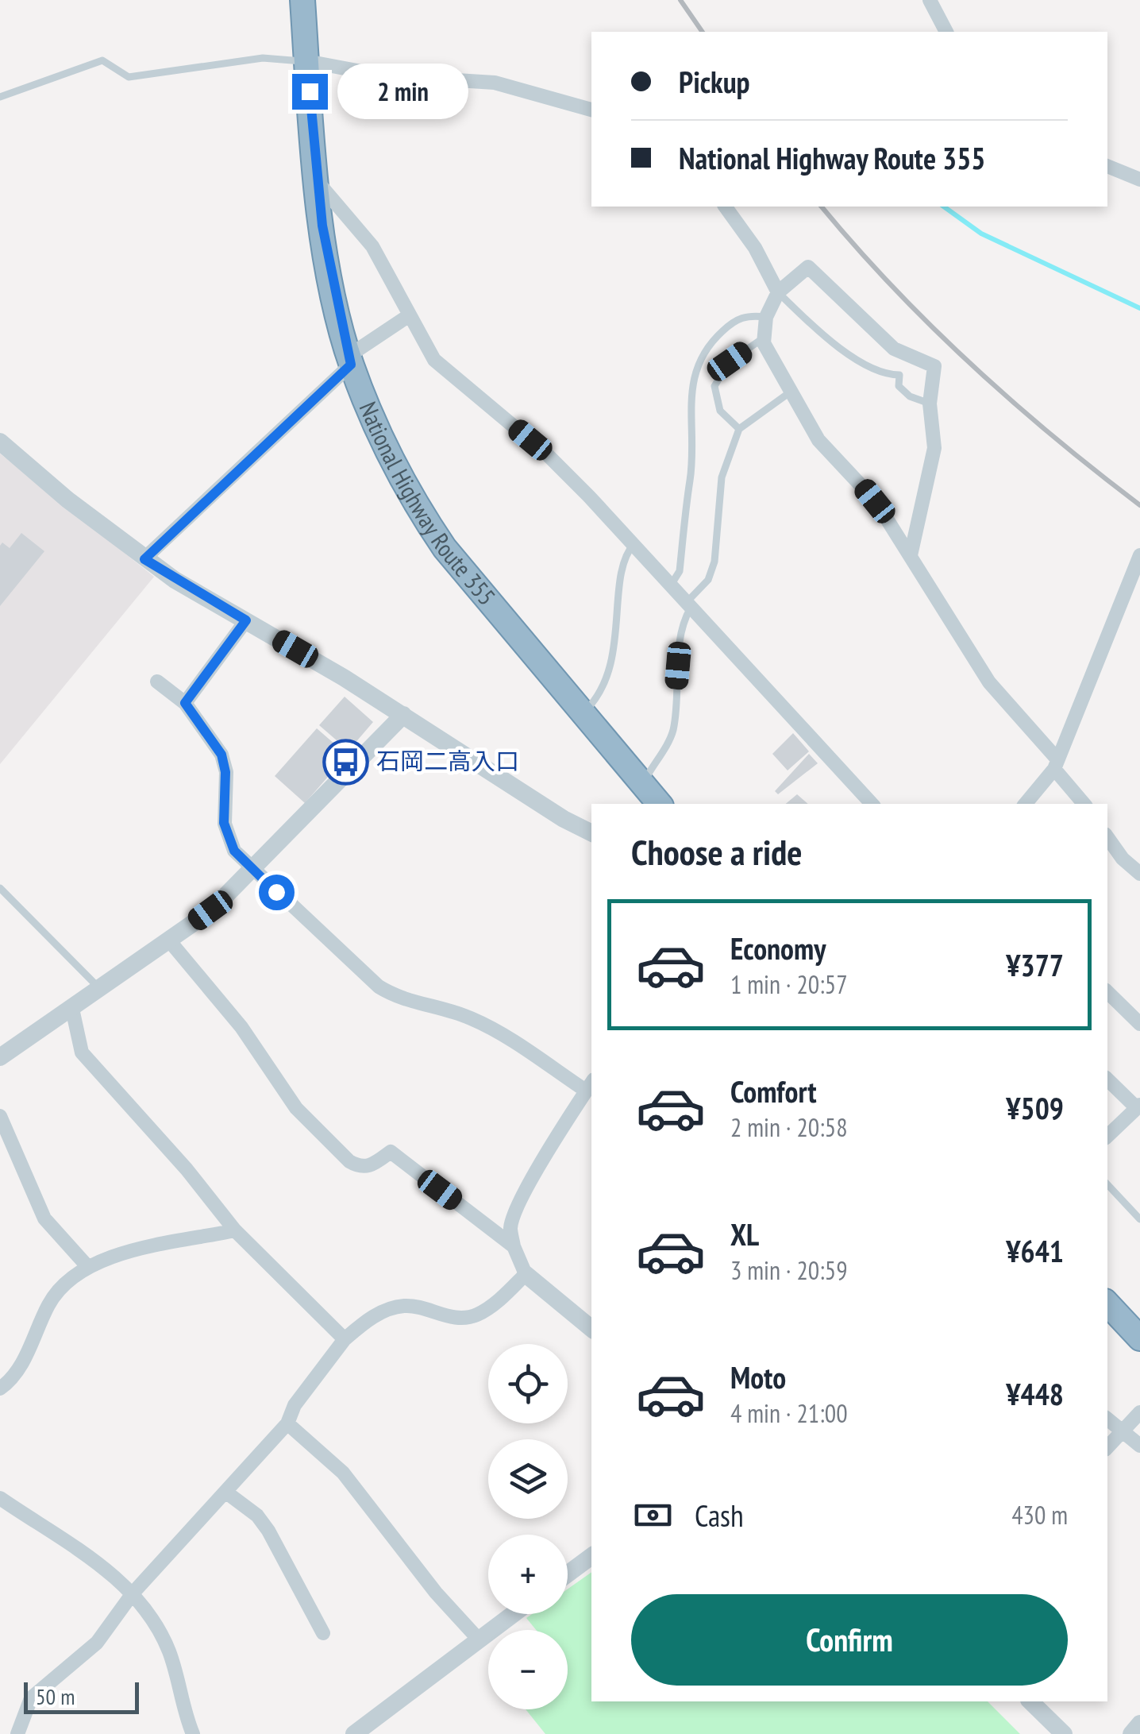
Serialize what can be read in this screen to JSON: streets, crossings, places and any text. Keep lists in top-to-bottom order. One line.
{"streets":{"highway":["National Highway Route 355"]},"places":{"bus stop":["石岡二高入口"]},"scale_bar":"50 m","page":{"banner":["Pickup","National Highway Route 355"],"bubble":"2 min","heading":"Choose a ride","list":[{"name":"Economy","note":"1 min · 20:57","value":"¥377"},{"name":"Comfort","note":"2 min · 20:58","value":"¥509"},{"name":"XL","note":"3 min · 20:59","value":"¥641"},{"name":"Moto","note":"4 min · 21:00","value":"¥448"}],"map_buttons":["+","−"],"pay":["Cash","430 m"],"buttons":"Confirm","scale":"50 m"}}
